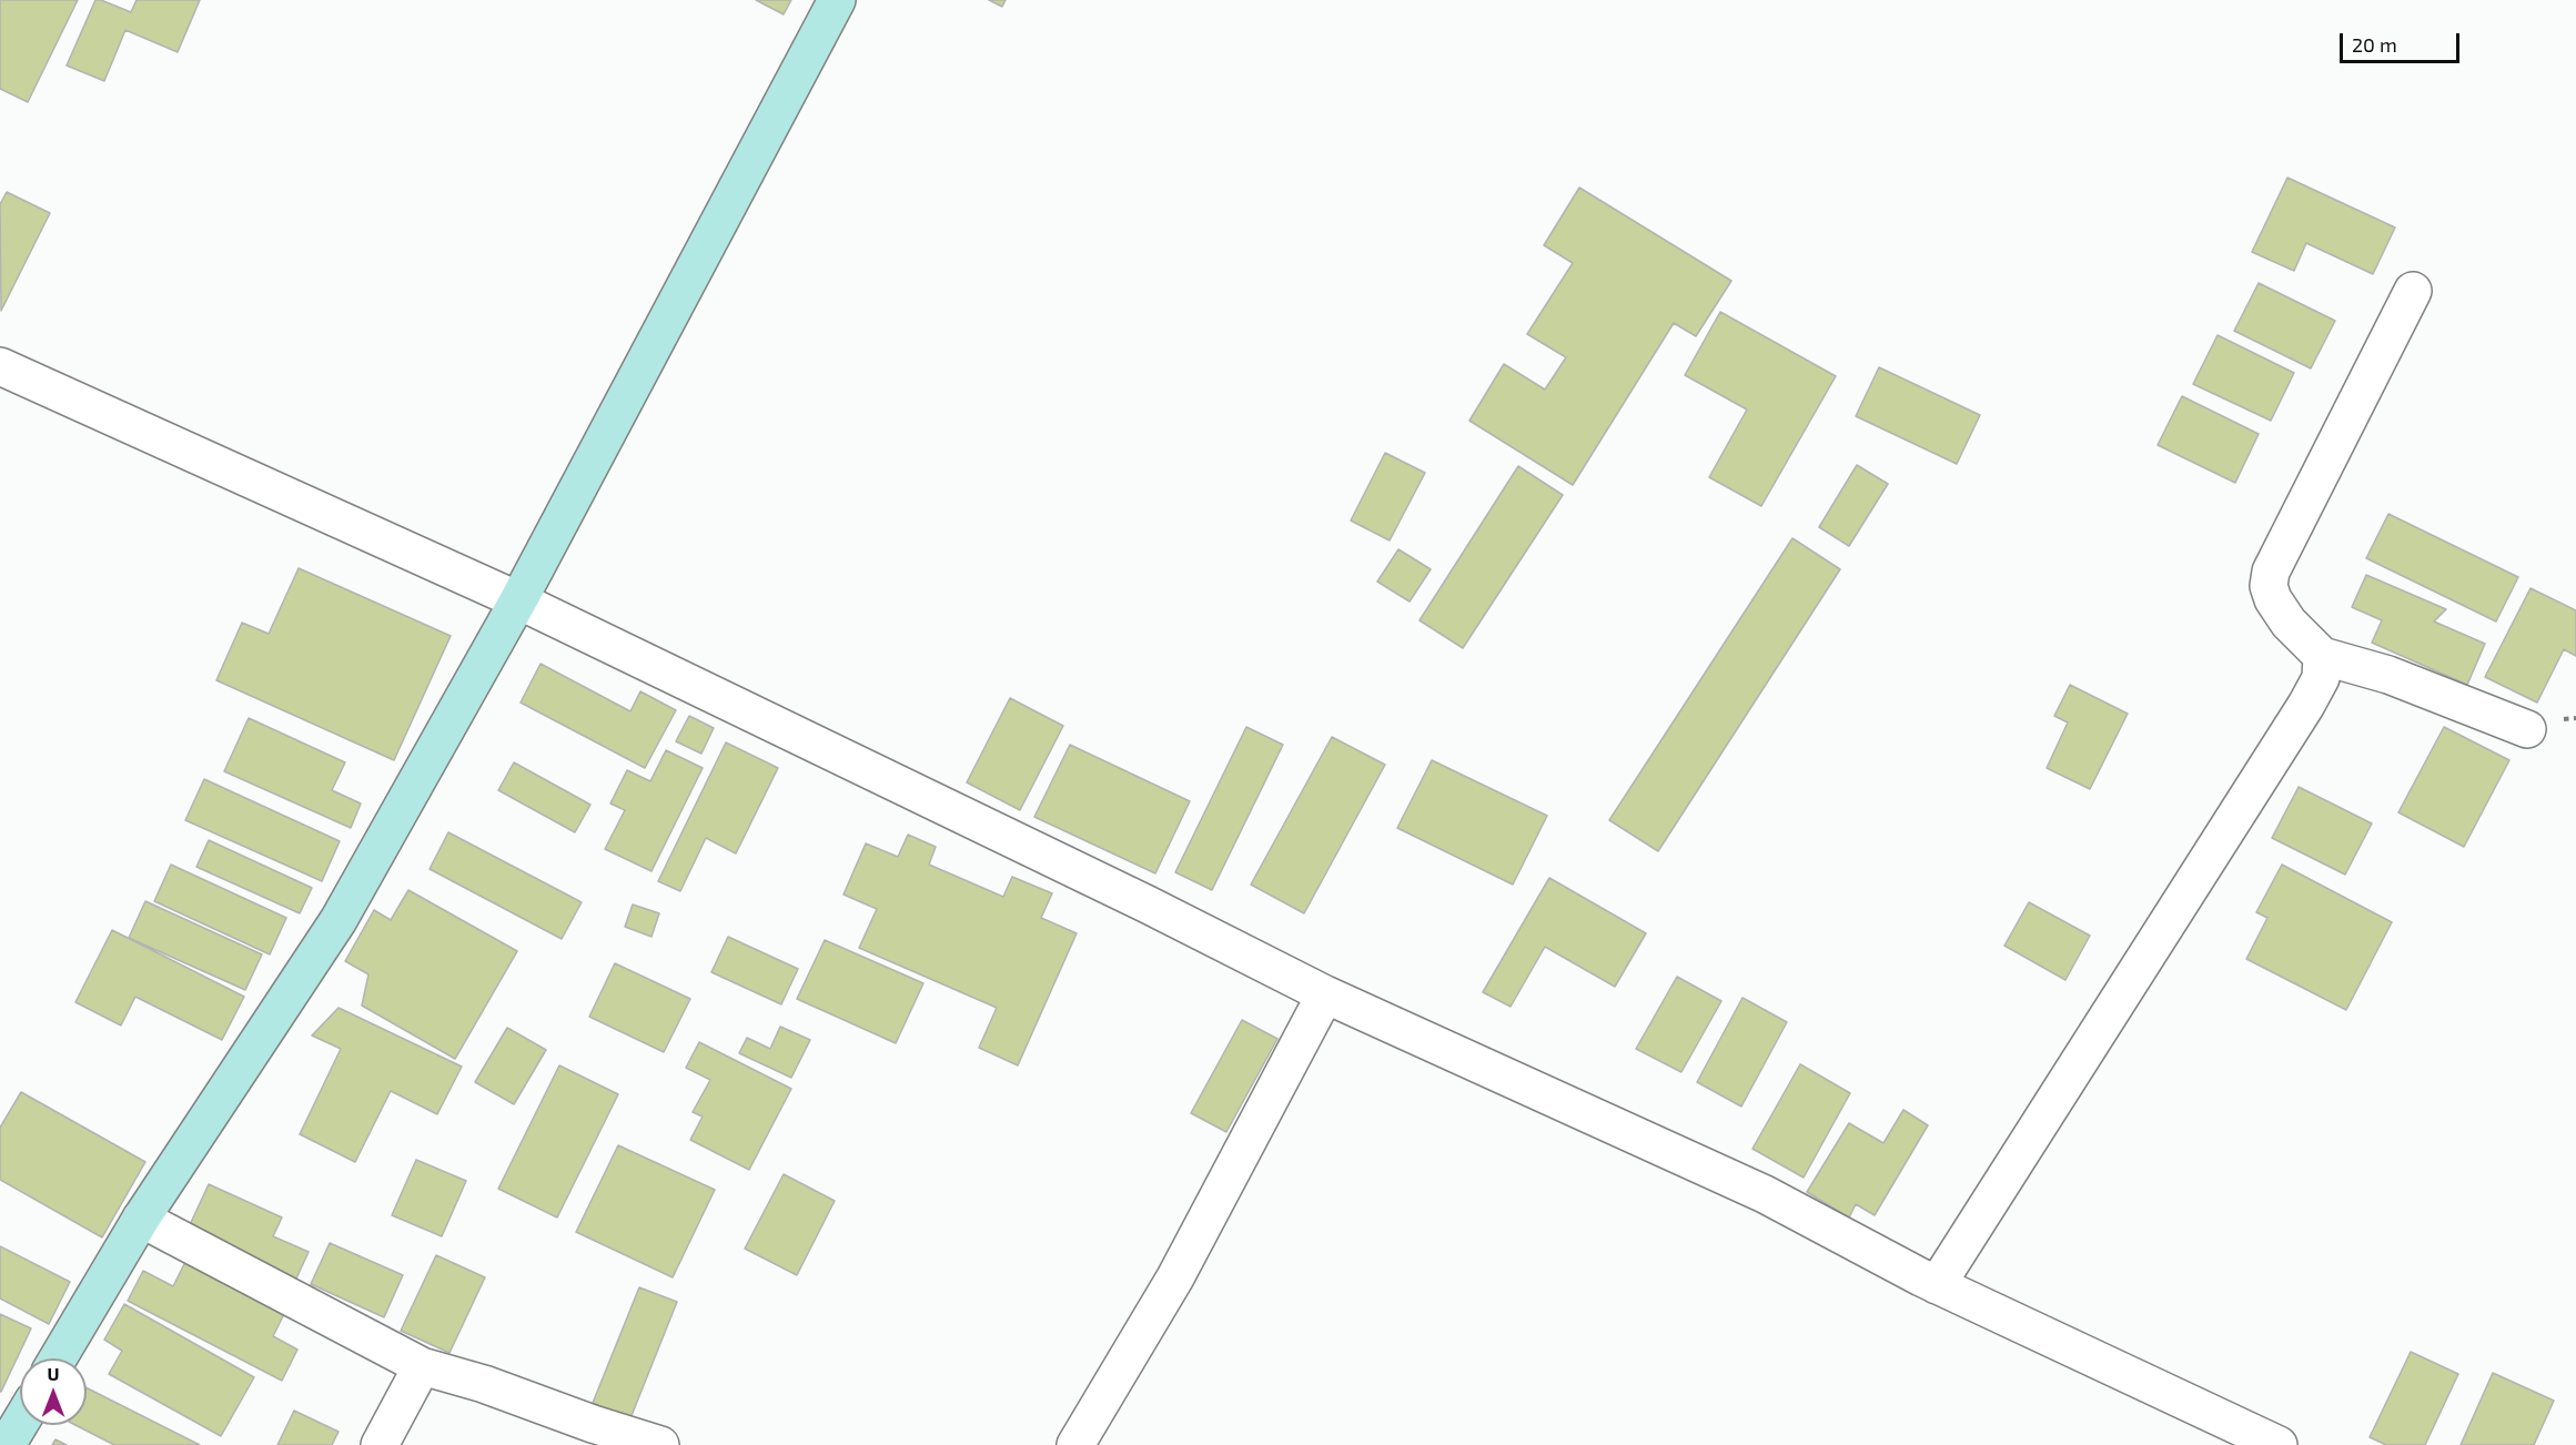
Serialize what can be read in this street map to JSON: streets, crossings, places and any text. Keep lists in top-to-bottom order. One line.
{"scale_bar":"20 m","north":"top"}
